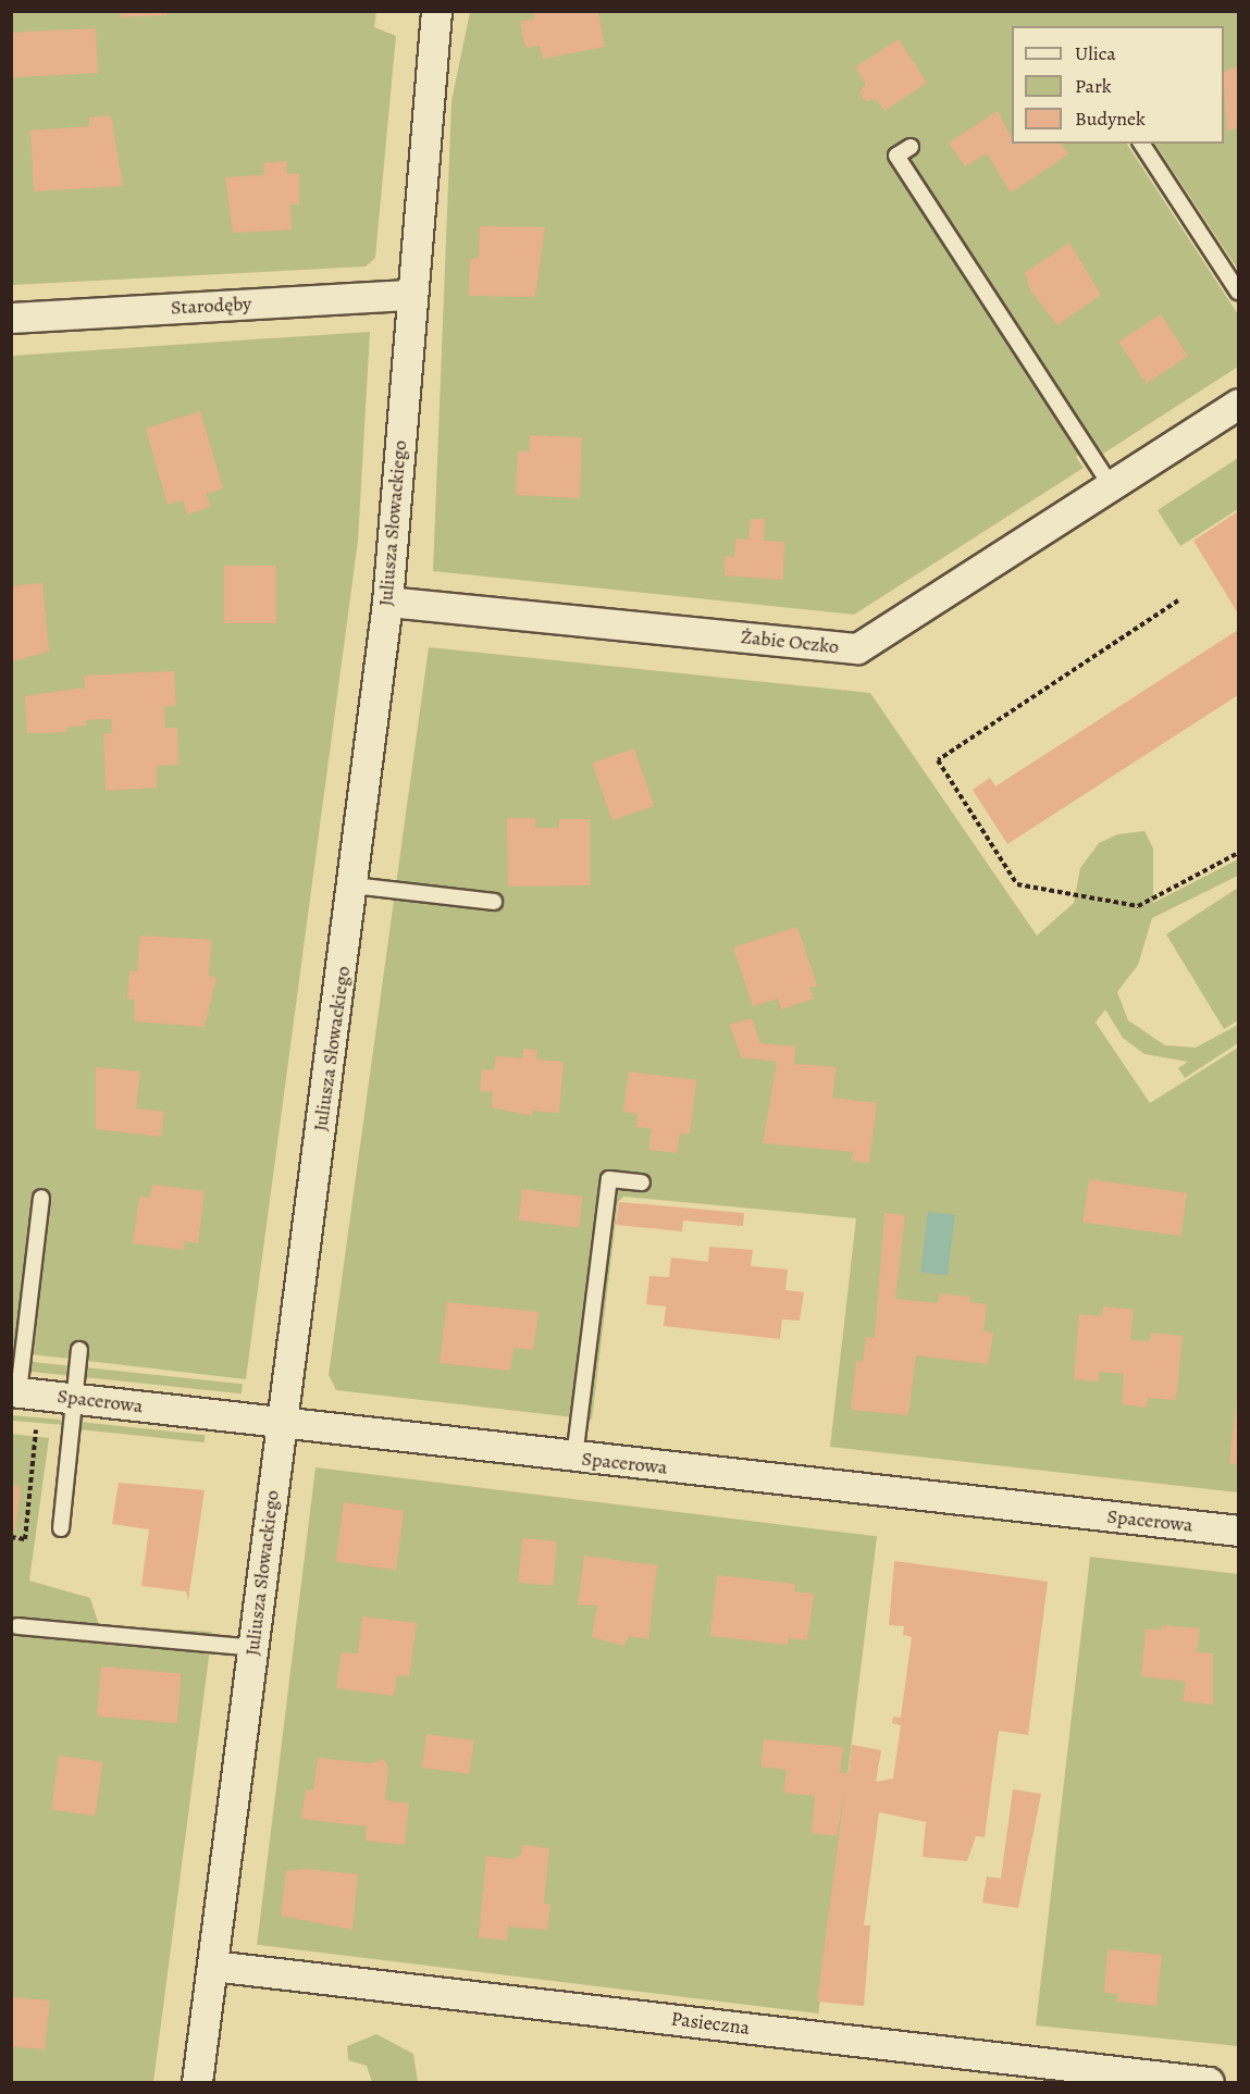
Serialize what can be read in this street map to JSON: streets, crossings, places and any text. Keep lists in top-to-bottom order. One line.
{"streets":{"street":["Starodęby","Juliusza Słowackiego","Żabie Oczko","Spacerowa","Pasieczna"]},"crossings":[["Starodęby","Juliusza Słowackiego"],["Juliusza Słowackiego","Żabie Oczko"],["Juliusza Słowackiego","Spacerowa"],["Juliusza Słowackiego","Pasieczna"]],"legend":["Ulica","Park","Budynek"]}
